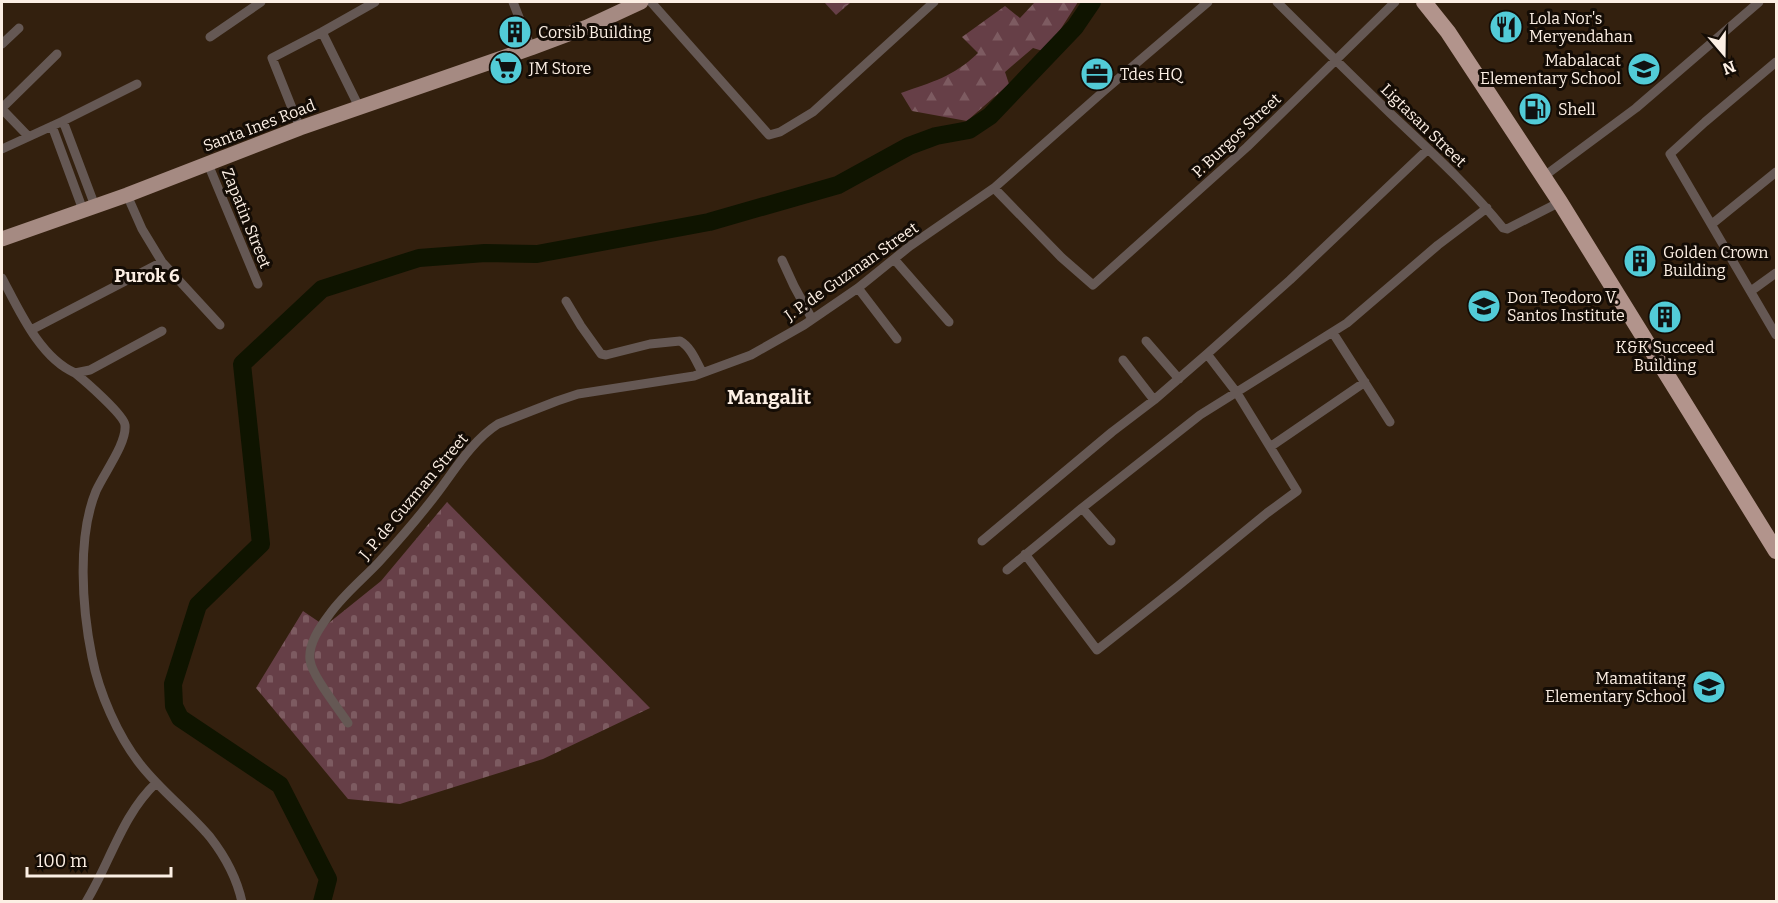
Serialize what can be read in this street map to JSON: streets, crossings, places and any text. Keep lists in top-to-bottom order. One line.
{"streets":{"main road":["Santa Ines Road"],"street":["Ligtasan Street","P. Burgos Street","Zapatin Street","J. P. de Guzman Street"]},"crossings":[["Santa Ines Road","Zapatin Street"],["Ligtasan Street","P. Burgos Street"],["P. Burgos Street","J. P. de Guzman Street"]],"districts":["Purok 6","Mangalit"],"places":{"restaurant":["Lola Nor's Meryendahan"],"building":["Corsib Building","Golden Crown Building","K&K Succeed Building"],"supermarket":["JM Store"],"school or university":["Mabalacat Elementary School","Don Teodoro V. Santos Institute","Mamatitang Elementary School"],"office":["Tdes HQ"],"fuel station":["Shell"]},"scale_bar":"100 m","north":"bottom"}
